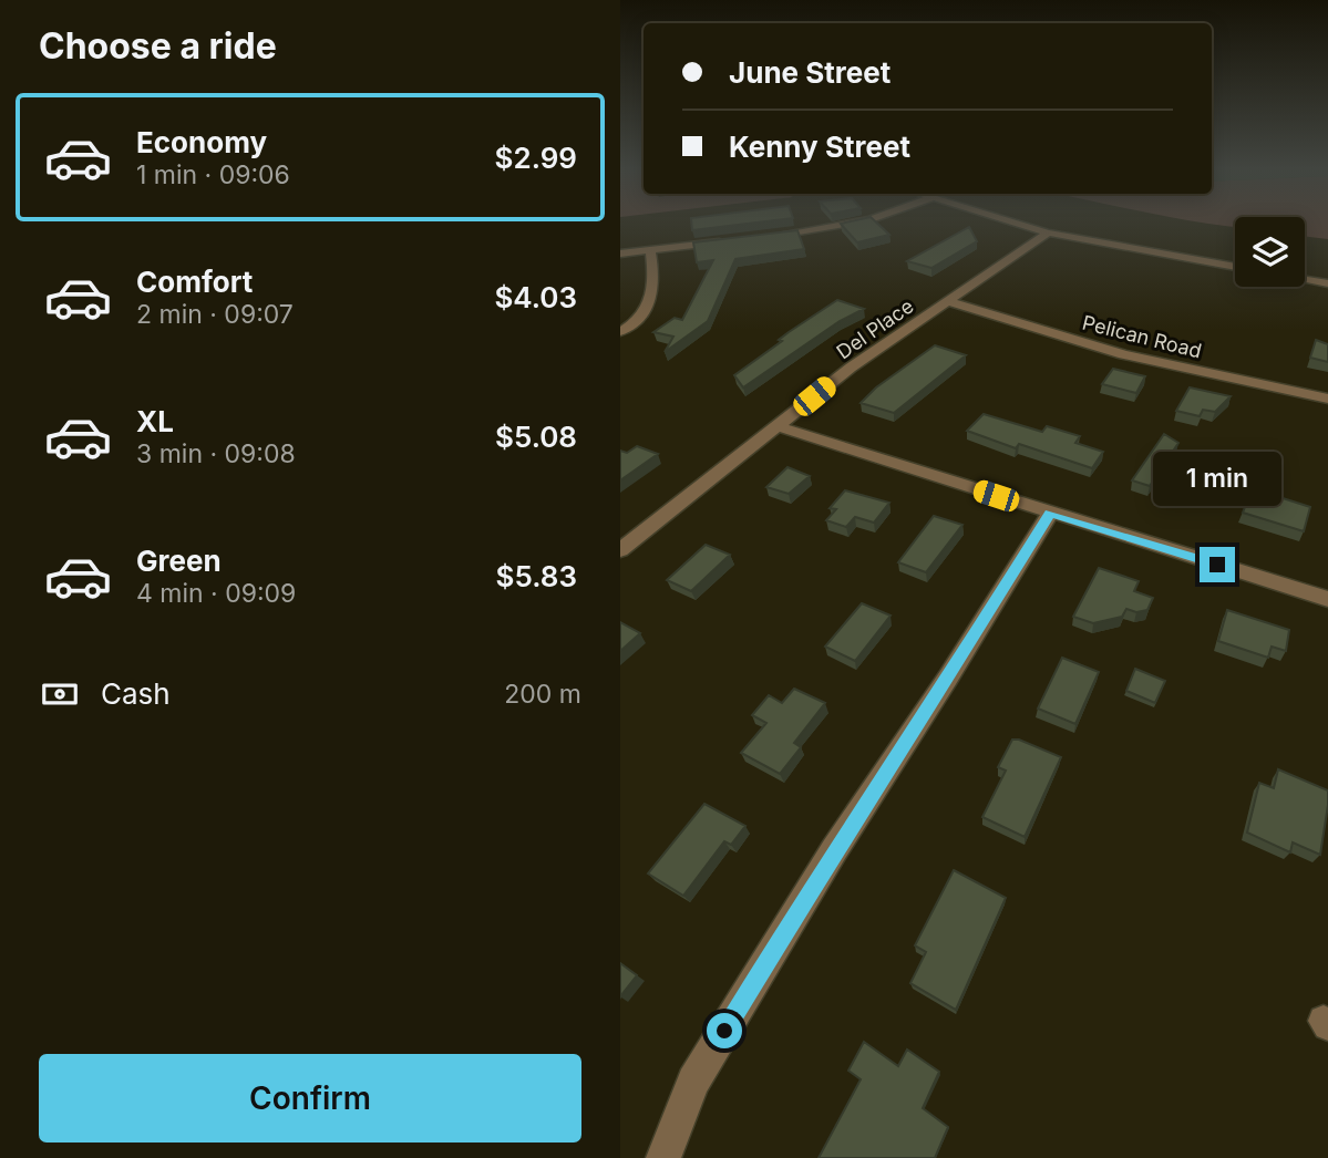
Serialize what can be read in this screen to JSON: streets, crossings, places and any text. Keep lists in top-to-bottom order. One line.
{"streets":{"street":["Del Place","Pelican Road"]},"crossings":[["Del Place","Pelican Road"]],"page":{"heading":"Choose a ride","banner":["June Street","Kenny Street"],"list":[{"name":"Economy","note":"1 min · 09:06","value":"$2.99"},{"name":"Comfort","note":"2 min · 09:07","value":"$4.03"},{"name":"XL","note":"3 min · 09:08","value":"$5.08"},{"name":"Green","note":"4 min · 09:09","value":"$5.83"}],"bubble":"1 min","pay":["Cash","200 m"],"buttons":"Confirm"}}
